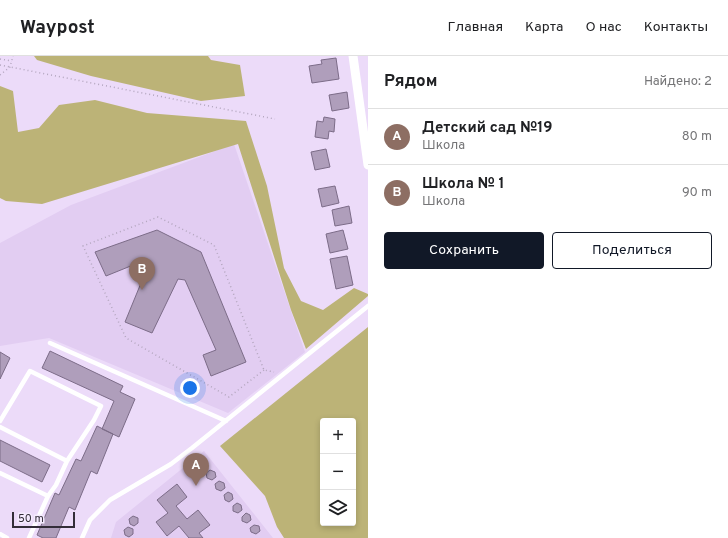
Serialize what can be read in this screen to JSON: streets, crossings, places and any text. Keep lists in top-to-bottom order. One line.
{"scale_bar":"50 m","page":{"header":"Waypost","nav":["Главная","Карта","О нас","Контакты"],"heading":["Рядом","Найдено: 2"],"list":[{"mark":"A","name":"Детский сад №19","note":"Школа","value":"80 m"},{"mark":"B","name":"Школа № 1","note":"Школа","value":"90 m"}],"buttons":["Сохранить","Поделиться"],"pins":["B","A"],"map_buttons":["+","−"],"scale":"50 m"}}
